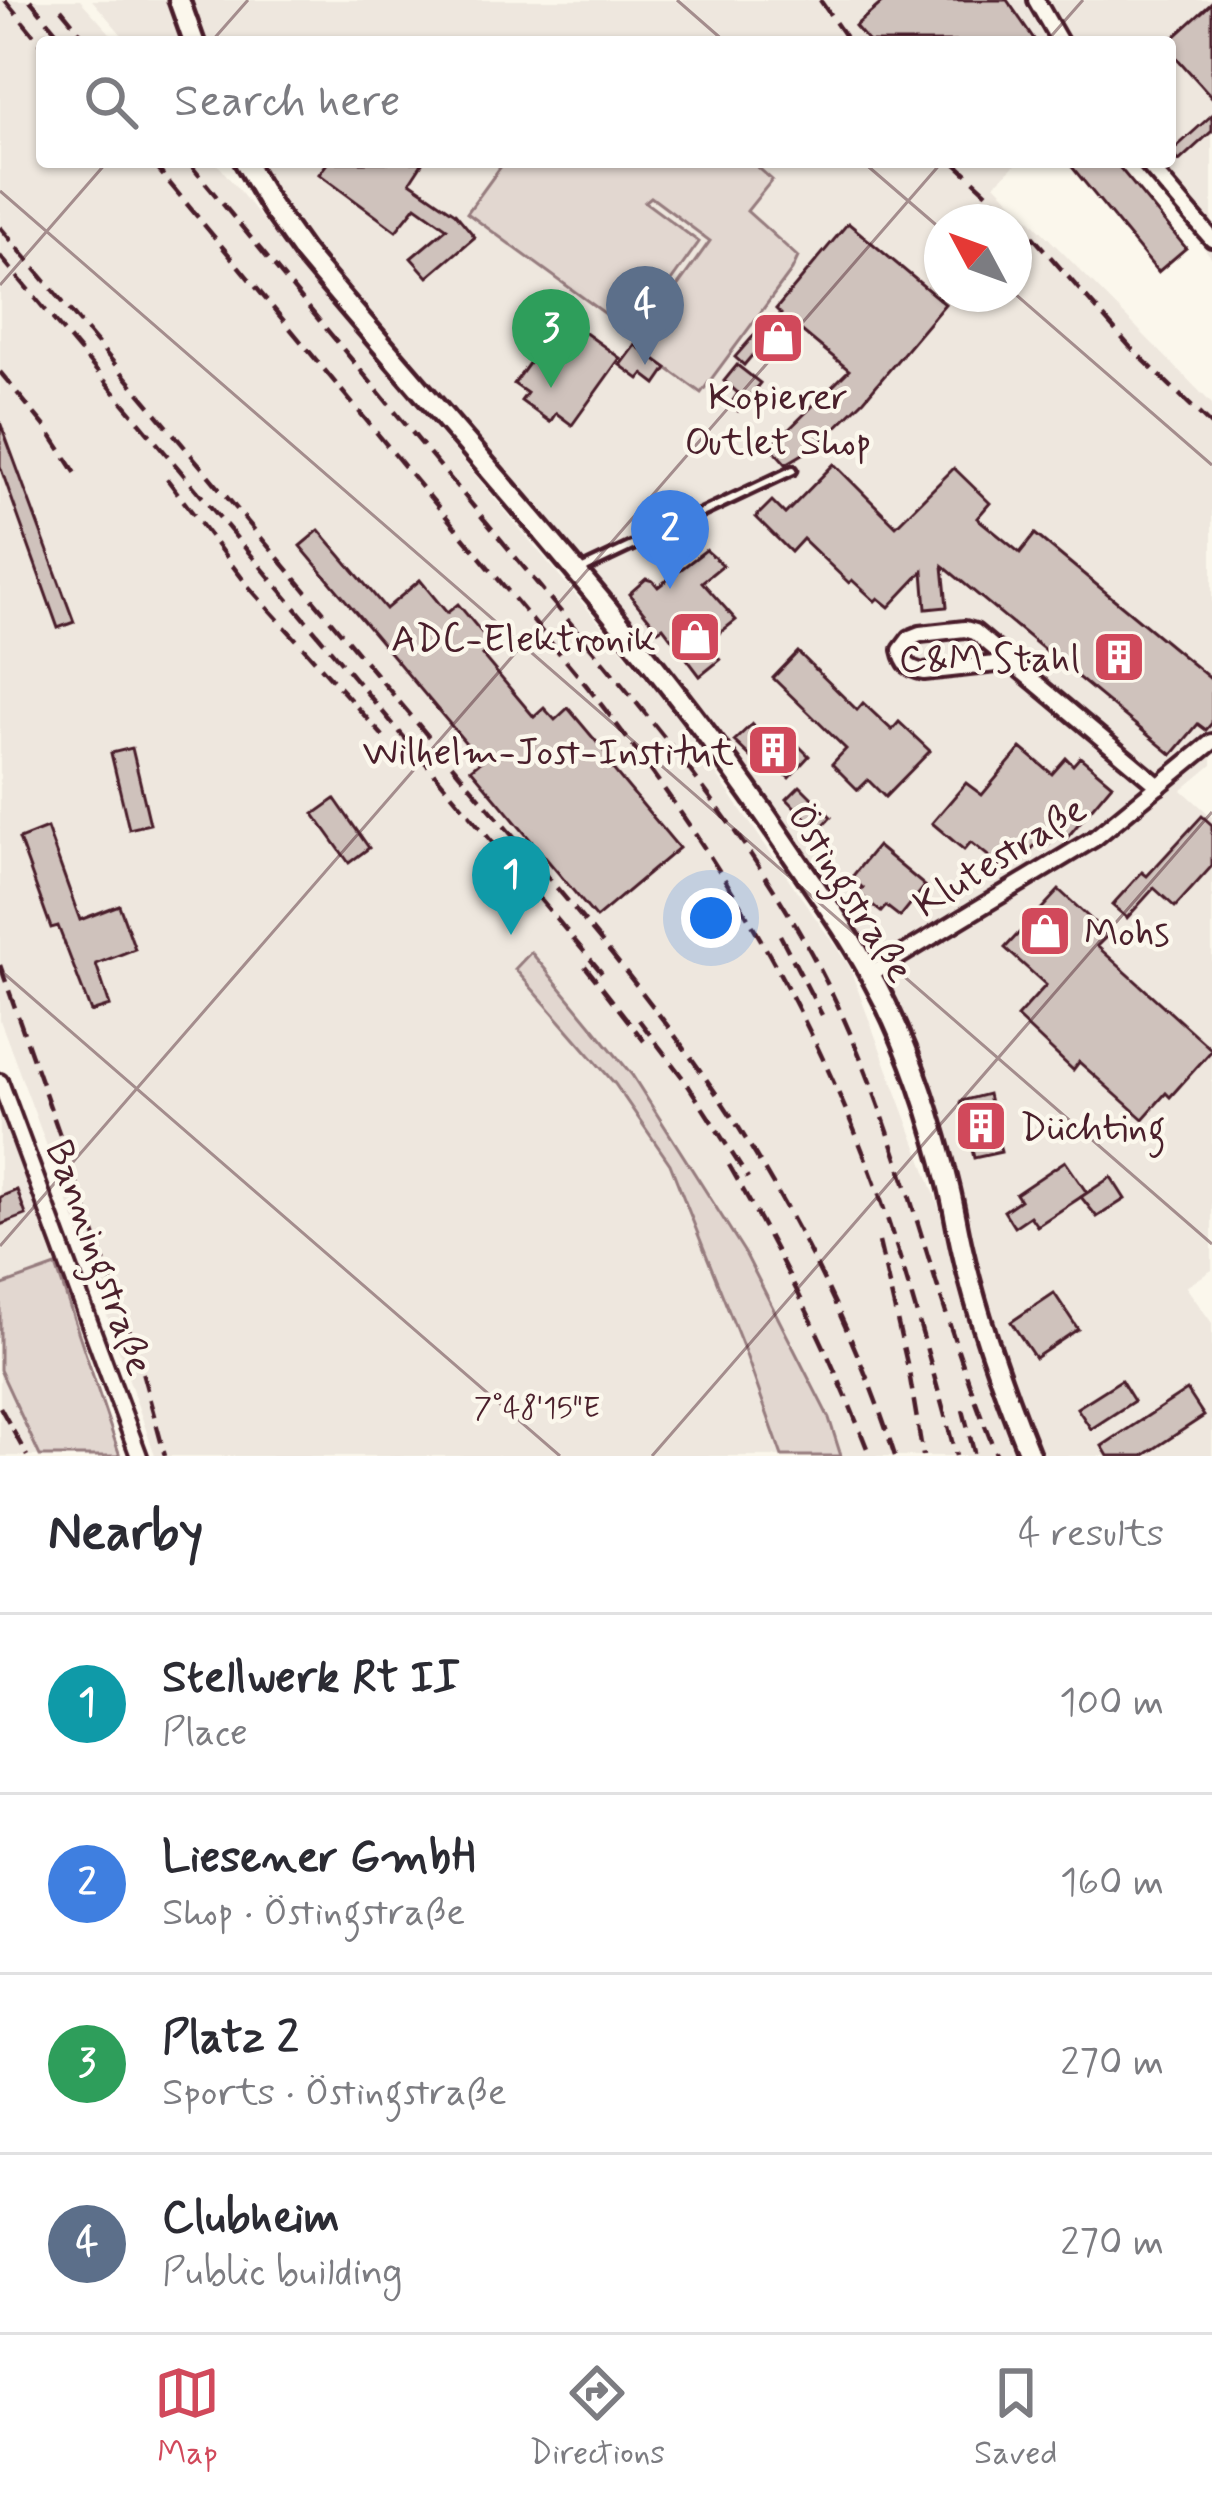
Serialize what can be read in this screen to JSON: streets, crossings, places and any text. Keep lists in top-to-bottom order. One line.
{"streets":{"street":["Klutestraße","Östingstraße","Banningstraße"]},"crossings":[["Klutestraße","Östingstraße"]],"places":{"shop":["Kopierer Outlet Shop","ADC-Elektronik","Mohs"],"building":["C&M Stahl","Wilhelm-Jost-Institut","Düchting"]},"north":"top left","page":{"search":"Search here","pins":["4","3","2","1"],"heading":["Nearby","4 results"],"list":[{"mark":"1","name":"Stellwerk Rt II","note":"Place","value":"100 m"},{"mark":"2","name":"Liesener GmbH","note":"Shop · Östingstraße","value":"160 m"},{"mark":"3","name":"Platz 2","note":"Sports · Östingstraße","value":"270 m"},{"mark":"4","name":"Clubheim","note":"Public building","value":"270 m"}],"nav":["Map","Directions","Saved"]},"coordinates":["7°48'15\"E"]}
